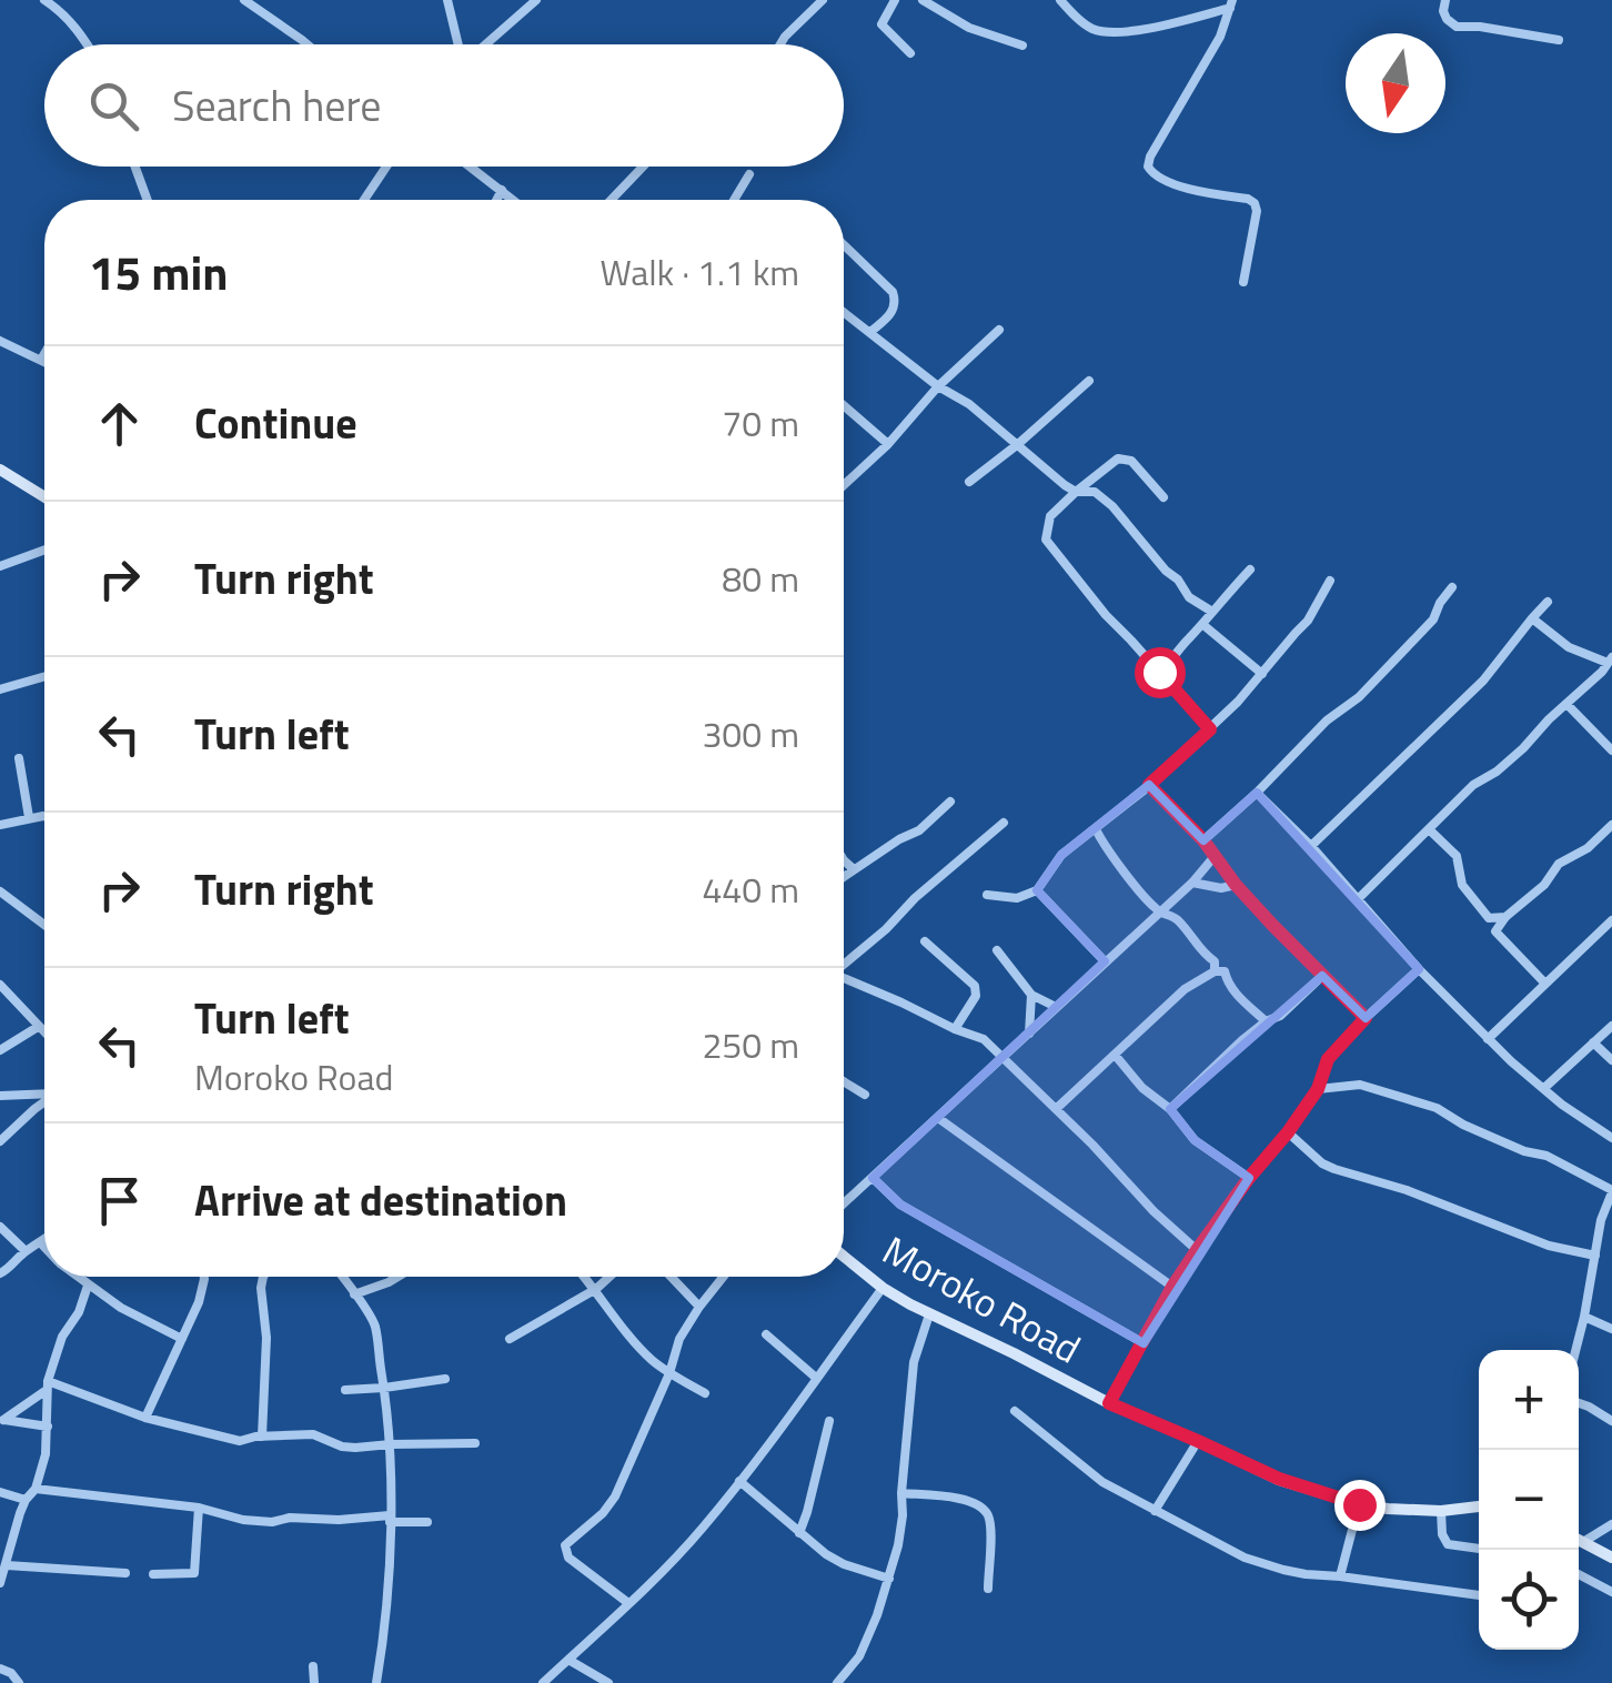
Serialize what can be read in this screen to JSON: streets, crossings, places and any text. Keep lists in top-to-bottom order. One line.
{"streets":{"street":["Moroko Road"]},"north":"bottom","page":{"search":"Search here","heading":["15 min","Walk · 1.1 km"],"list":[["Continue","70 m"],["Turn right","80 m"],["Turn left","300 m"],["Turn right","440 m"],["Turn left","Moroko Road","250 m"],"Arrive at destination"],"map_buttons":["+","−"]}}
